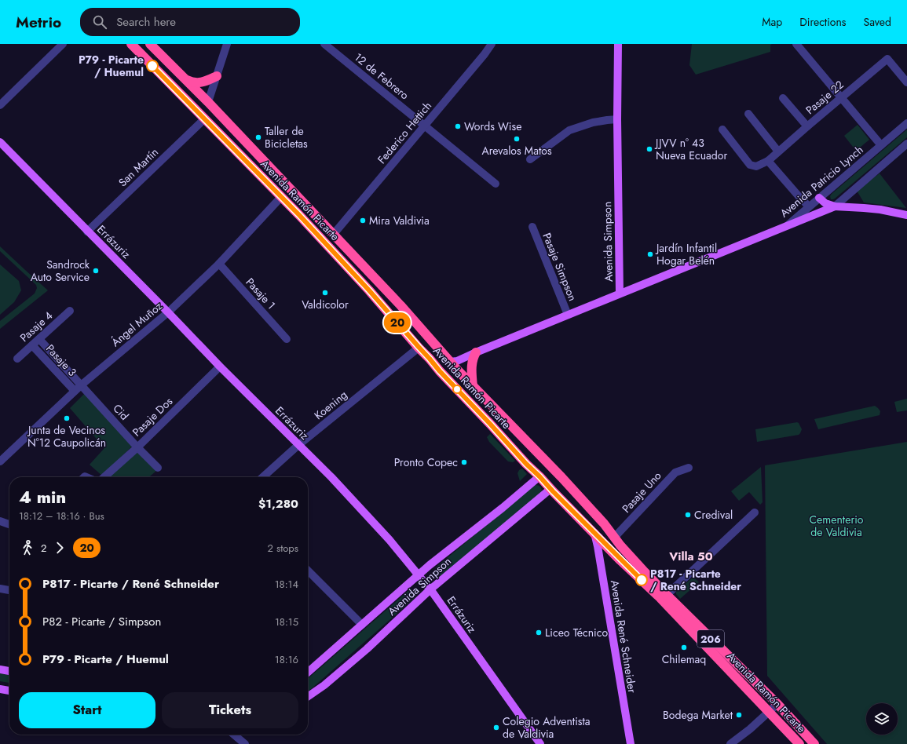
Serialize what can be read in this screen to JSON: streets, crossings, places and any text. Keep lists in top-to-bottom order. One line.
{"streets":{"highway":["Avenida Ramón Picarte","206"],"main road":["Avenida Patricio Lynch","Errázuriz","Avenida Simpson","Avenida René Schneider"],"street":["12 de Febrero","Pasaje 22","Federico Hettich","San Martín","Pasaje Simpson","Pasaje 1","Ángel Muñoz","Pasaje 4","Pasaje 3","Koening","Cid","Pasaje Dos","Pasaje Uno"]},"crossings":[["12 de Febrero","Federico Hettich"],["Federico Hettich","Avenida Ramón Picarte"],["San Martín","Avenida Ramón Picarte"],["San Martín","Errázuriz"],["Avenida Patricio Lynch","Avenida Simpson"],["Avenida Ramón Picarte","Avenida Simpson"],["Avenida Ramón Picarte","Ángel Muñoz"],["Avenida Ramón Picarte","Koening"],["Avenida Ramón Picarte","Pasaje Uno"],["Avenida Ramón Picarte","Avenida René Schneider"],["Errázuriz","Avenida Simpson"],["Errázuriz","Ángel Muñoz"],["Errázuriz","Koening"],["Errázuriz","Pasaje Dos"],["Avenida Simpson","Pasaje Simpson"],["Pasaje 1","Ángel Muñoz"],["Ángel Muñoz","Pasaje 3"],["Ángel Muñoz","Cid"],["Pasaje 4","Pasaje 3"],["Pasaje 3","Cid"],["Cid","Pasaje Dos"]],"districts":["Villa 50"],"parks":["Cementerio de Valdivia"],"places":["P79 - Picarte / Huemul","Words Wise","Taller de Bicicletas","Arevalos Matos","JJVV n° 43 Nueva Ecuador","Mira Valdivia","Jardín Infantil Hogar Belén","Sandrock Auto Service","Valdicolor","Junta de Vecinos N°12 Caupolicán","Pronto Copec","Credival","P817 - Picarte / René Schneider","Liceo Técnico","Chilemaq","Bodega Market","Colegio Adventista de Valdivia"],"lines":["bus line 20"],"page":{"header":"Metrio","search":"Search here","nav":["Map","Directions","Saved"],"on_map":"20","heading":["4 min","18:12 – 18:16 · Bus","$1,280"],"legs":["2","20","2 stops"],"list":[{"name":"P817 - Picarte / René Schneider","value":"18:14"},{"name":"P82 - Picarte / Simpson","value":"18:15"},{"name":"P79 - Picarte / Huemul","value":"18:16"}],"buttons":["Start","Tickets"]}}
